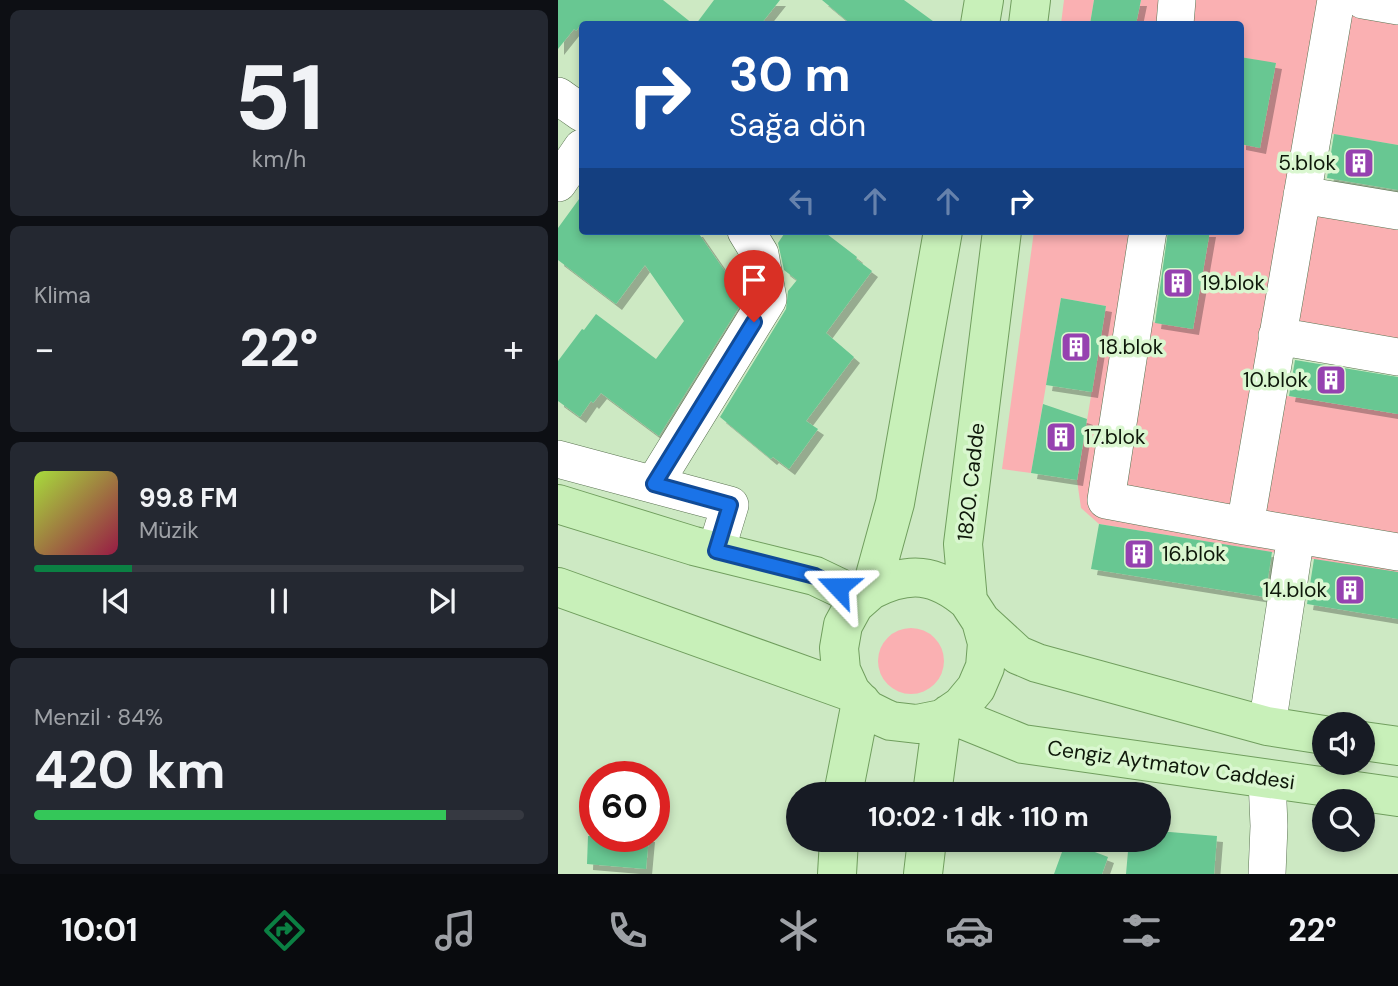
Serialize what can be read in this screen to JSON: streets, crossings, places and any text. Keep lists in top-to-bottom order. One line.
{"streets":{"main road":["1820. Cadde","Cengiz Aytmatov Caddesi"]},"crossings":[["1820. Cadde","Cengiz Aytmatov Caddesi"]],"places":{"building":["5.blok","19.blok","18.blok","10.blok","17.blok","16.blok","14.blok"]},"page":{"tile":[["51","km/h"],"Klima",["Menzil · 84%","420 km"]],"turn":["30 m","Sağa dön"],"heat":["−","22°","+"],"song":["99.8 FM","Müzik"],"limit":"60","trip":"10:02 · 1 dk · 110 m","tabs":["10:01","22°"]}}
